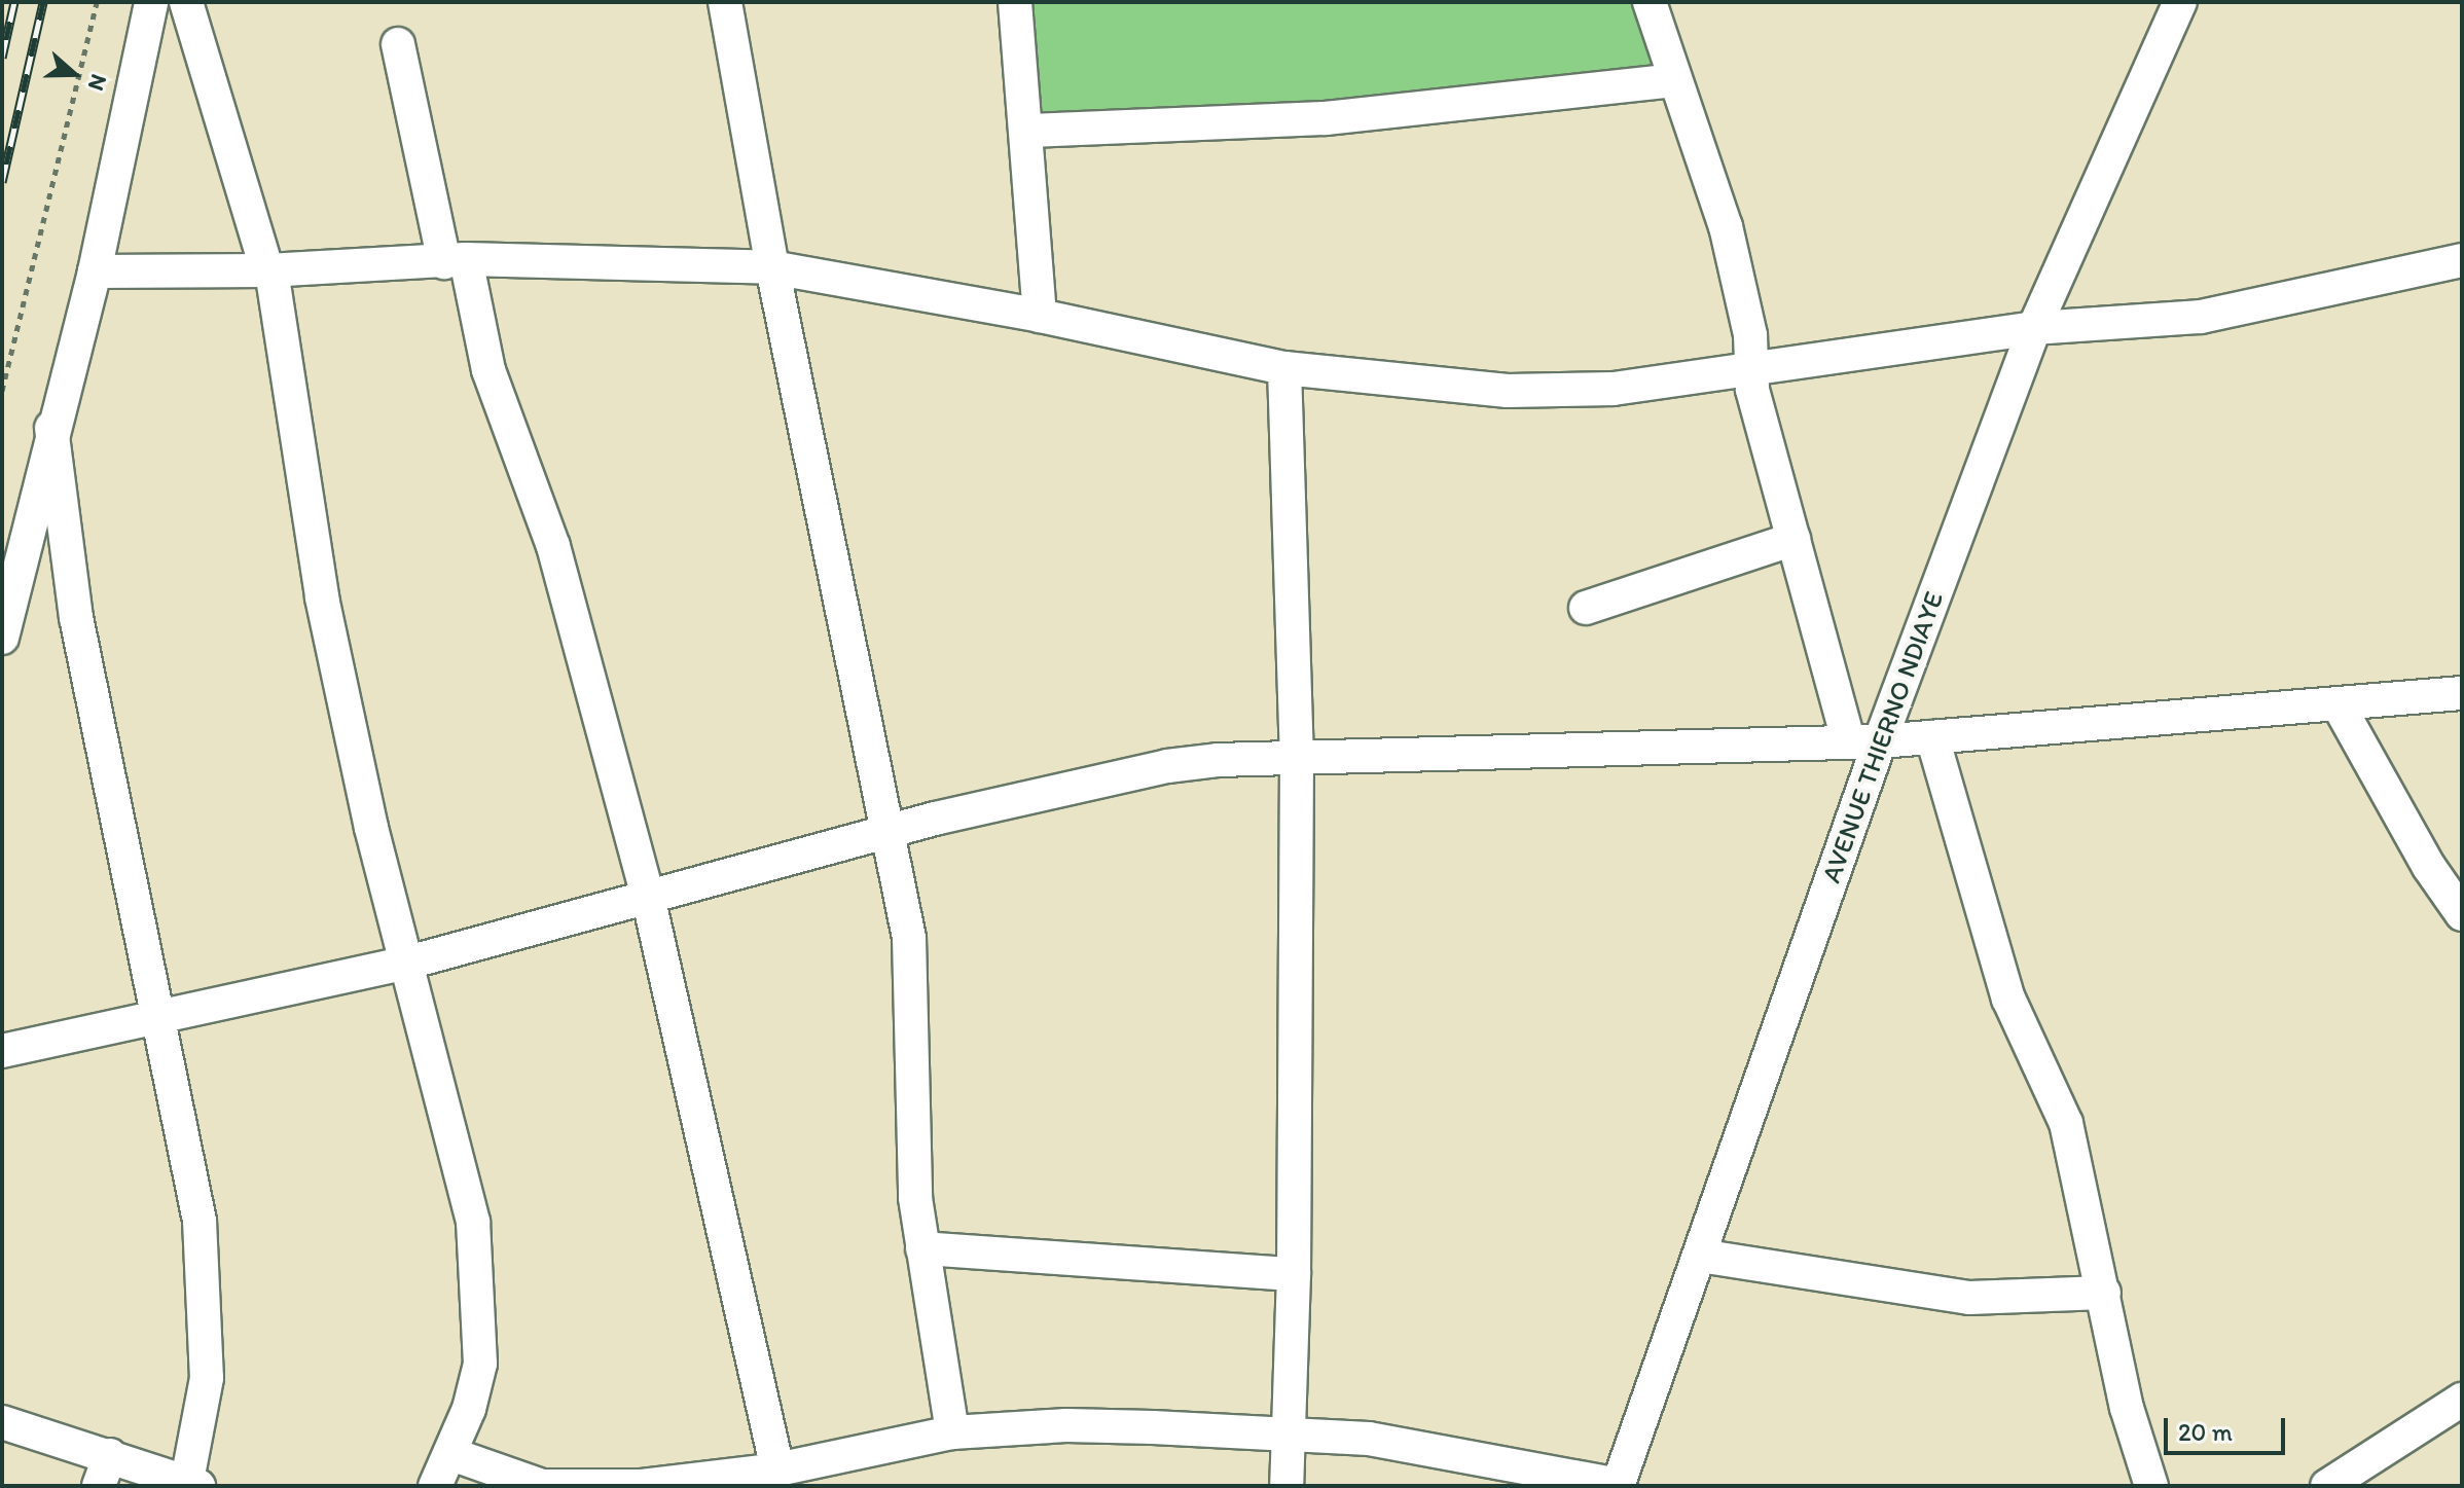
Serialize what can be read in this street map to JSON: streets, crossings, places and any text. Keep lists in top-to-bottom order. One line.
{"streets":{"street":["AVENUE THIERNO NDIAYE"]},"scale_bar":"20 m","north":"right"}
